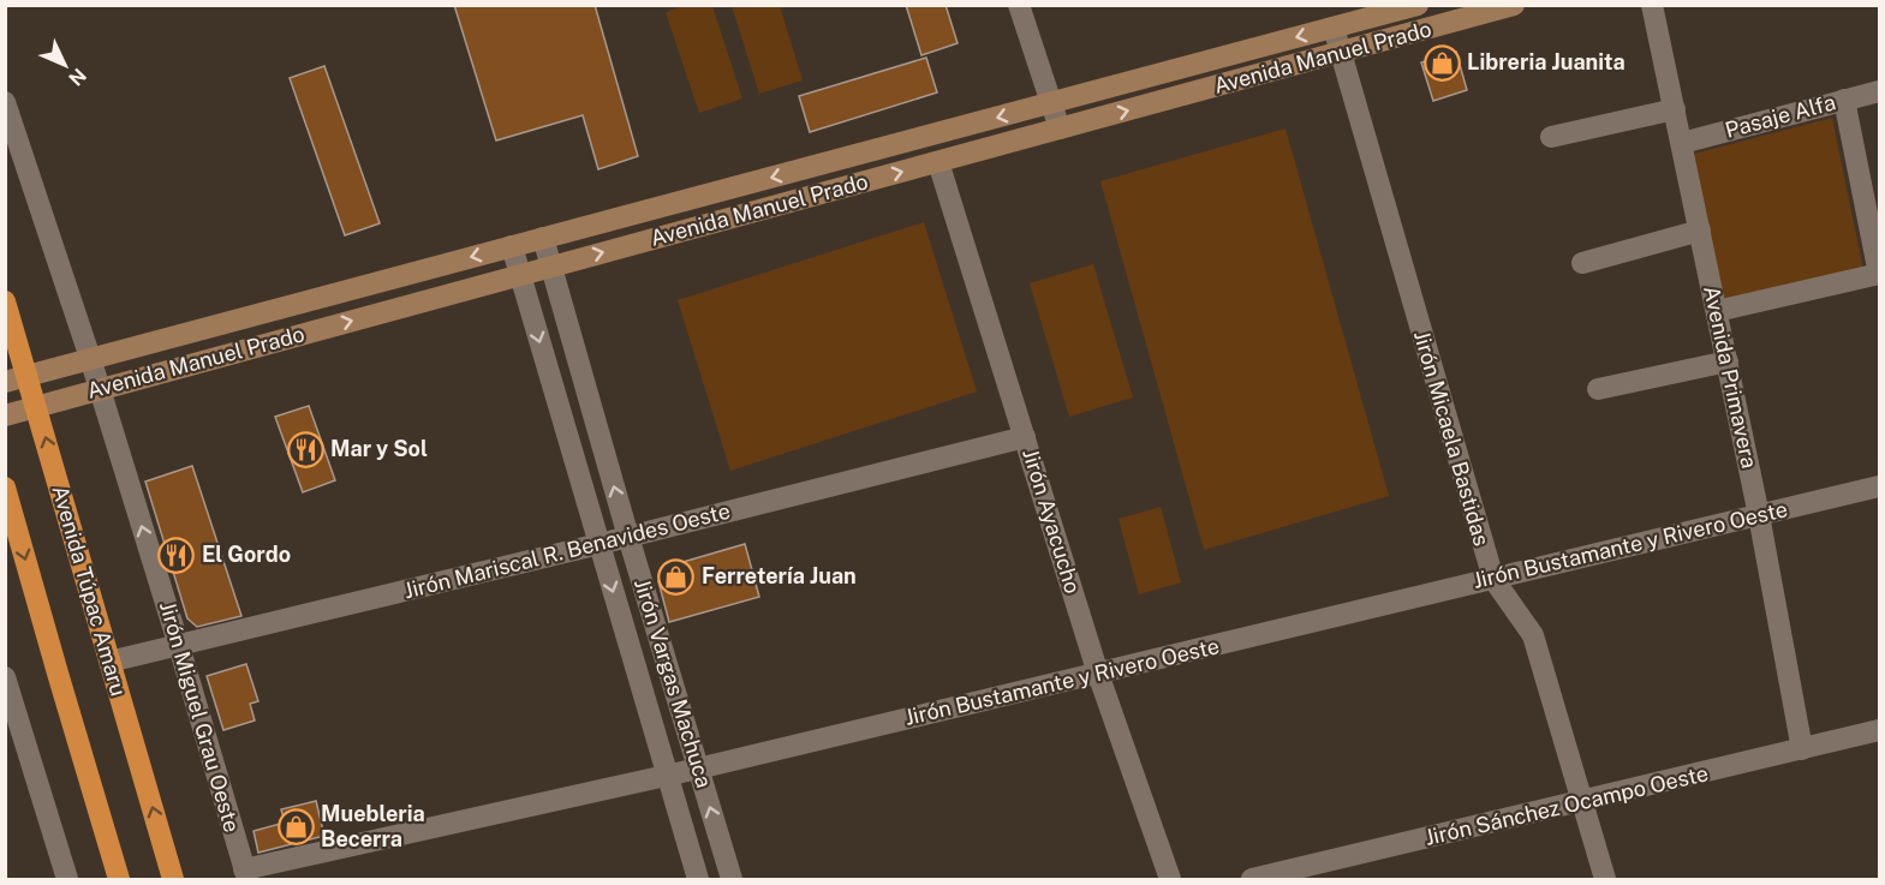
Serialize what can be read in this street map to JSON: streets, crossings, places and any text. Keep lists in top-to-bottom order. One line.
{"streets":{"highway":["Avenida Túpac Amaru"],"main road":["Avenida Manuel Prado"],"street":["Pasaje Alfa","Avenida Primavera","Jirón Micaela Bastidas","Jirón Ayacucho","Jirón Bustamante y Rivero Oeste","Jirón Mariscal R. Benavides Oeste","Jirón Vargas Machuca","Jirón Miguel Grau Oeste","Jirón Sánchez Ocampo Oeste"]},"crossings":[["Avenida Manuel Prado","Jirón Micaela Bastidas"],["Avenida Manuel Prado","Jirón Ayacucho"],["Avenida Manuel Prado","Avenida Túpac Amaru"],["Avenida Manuel Prado","Jirón Vargas Machuca"],["Avenida Manuel Prado","Jirón Miguel Grau Oeste"],["Pasaje Alfa","Avenida Primavera"],["Avenida Primavera","Jirón Bustamante y Rivero Oeste"],["Avenida Primavera","Jirón Sánchez Ocampo Oeste"],["Jirón Micaela Bastidas","Jirón Bustamante y Rivero Oeste"],["Jirón Micaela Bastidas","Jirón Sánchez Ocampo Oeste"],["Jirón Ayacucho","Jirón Bustamante y Rivero Oeste"],["Jirón Ayacucho","Jirón Mariscal R. Benavides Oeste"],["Jirón Bustamante y Rivero Oeste","Jirón Vargas Machuca"],["Jirón Bustamante y Rivero Oeste","Jirón Miguel Grau Oeste"],["Jirón Mariscal R. Benavides Oeste","Avenida Túpac Amaru"],["Jirón Mariscal R. Benavides Oeste","Jirón Vargas Machuca"],["Jirón Mariscal R. Benavides Oeste","Jirón Miguel Grau Oeste"]],"places":{"shop":["Libreria Juanita","Ferretería Juan","Muebleria Becerra"],"restaurant":["Mar y Sol","El Gordo"]},"north":"bottom right"}
